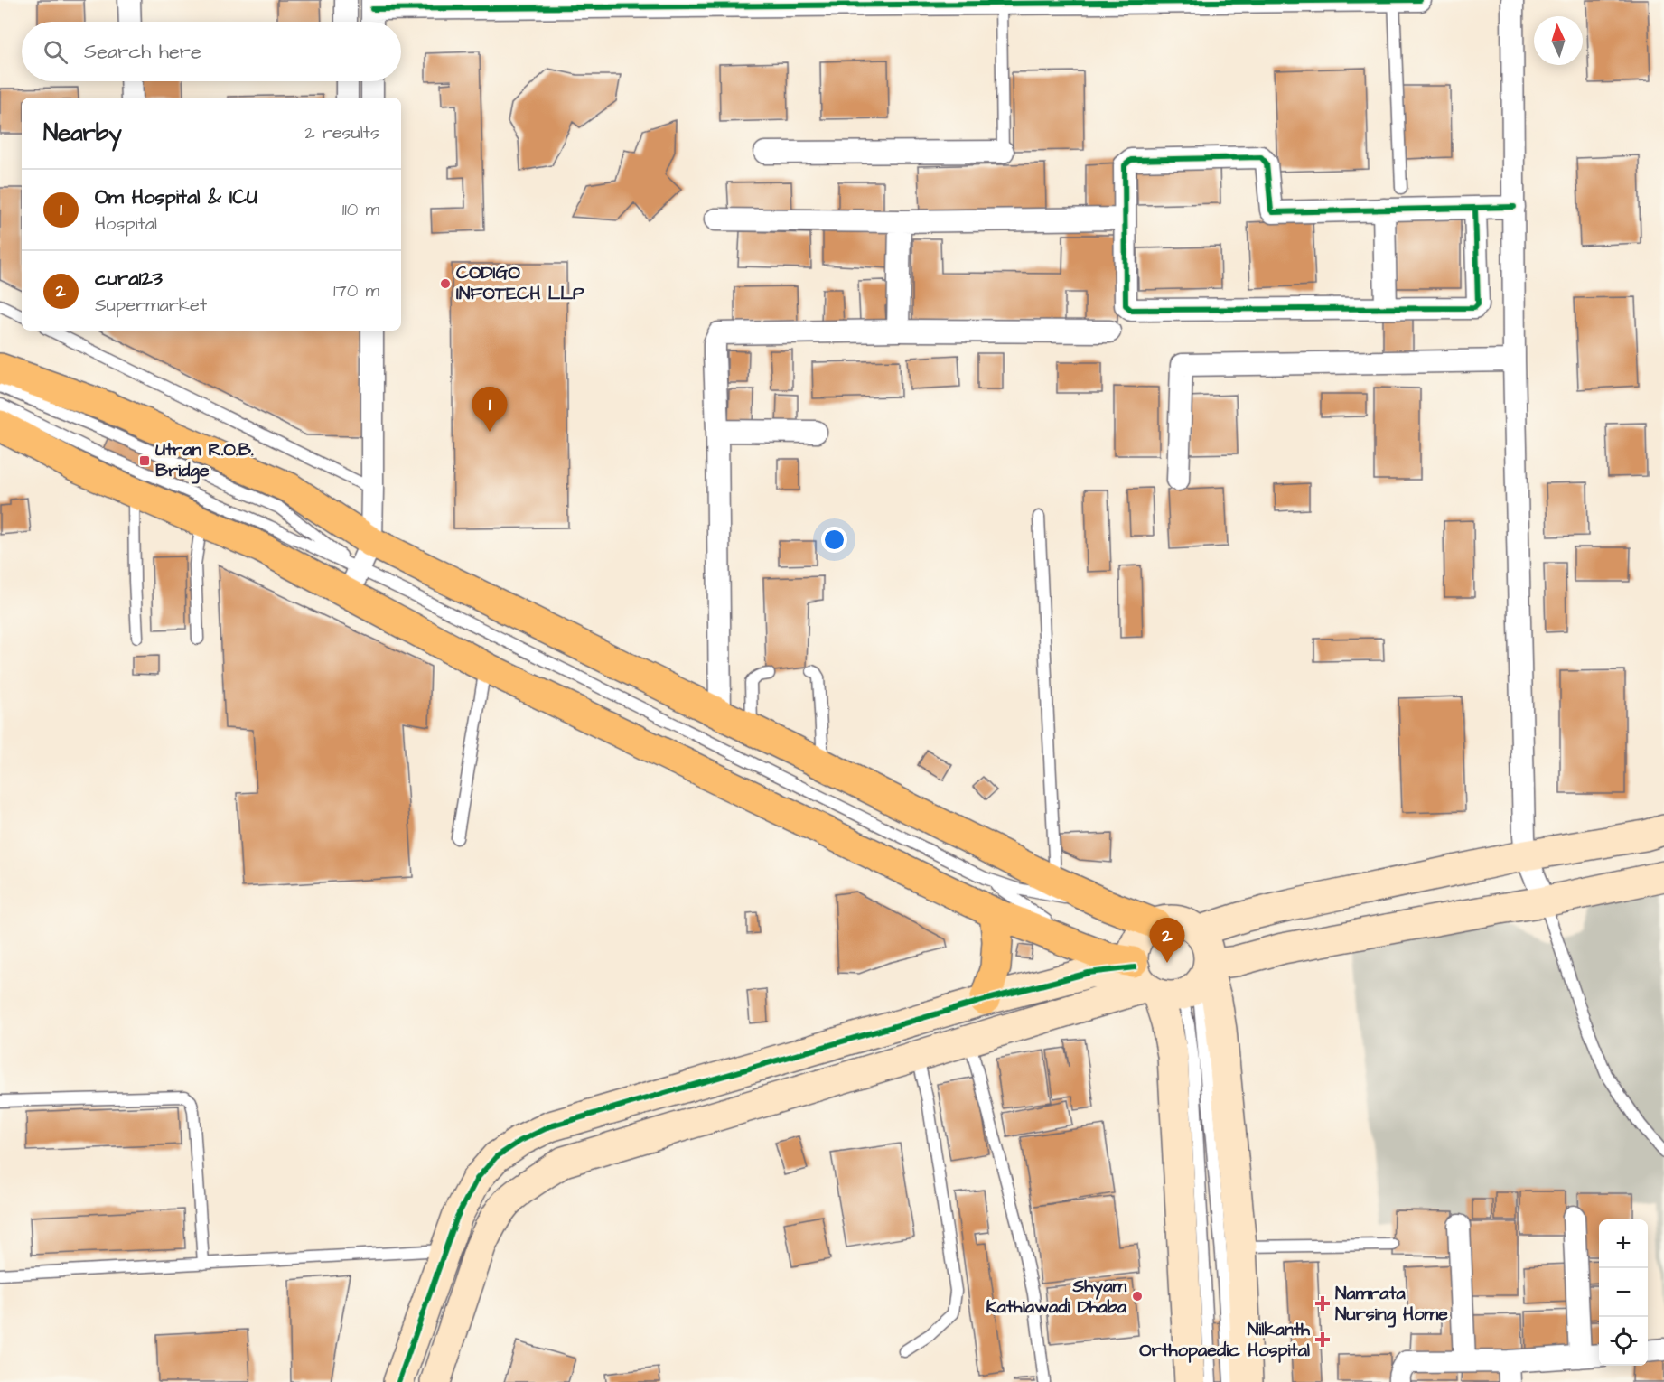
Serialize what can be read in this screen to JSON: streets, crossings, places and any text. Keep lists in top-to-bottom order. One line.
{"places":{"other":["CODIGO INFOTECH LLP","Shyam Kathiawadi Dhaba"],"transit":["Utran R.O.B. Bridge"],"health":["Namrata Nursing Home","Nilkanth Orthopaedic Hospital"]},"north":"top","page":{"search":"Search here","heading":["Nearby","2 results"],"list":[{"mark":"1","name":"Om Hospital & ICU","note":"Hospital","value":"110 m"},{"mark":"2","name":"cura123","note":"Supermarket","value":"170 m"}],"pins":["1","2"],"map_buttons":["+","−"]}}
